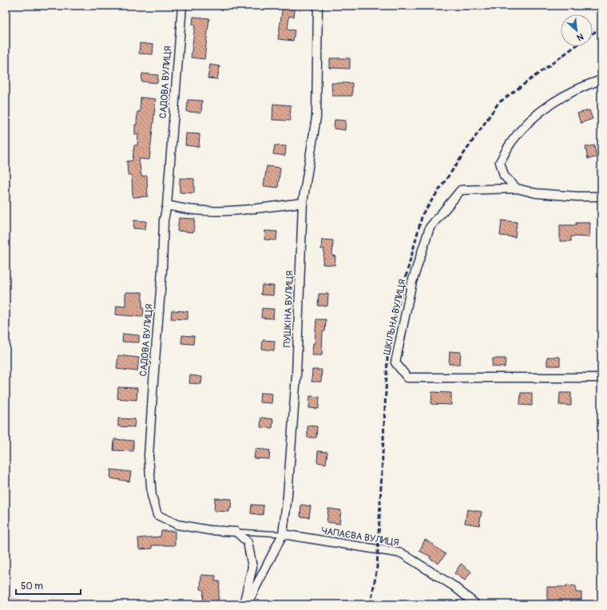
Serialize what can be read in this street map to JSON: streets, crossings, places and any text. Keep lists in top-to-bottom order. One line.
{"streets":{"street":["САДОВА ВУЛИЦЯ","ПУШКІНА ВУЛИЦЯ","ШКІЛЬНА ВУЛИЦЯ","ЧАПАЄВА ВУЛИЦЯ"]},"crossings":[["ПУШКІНА ВУЛИЦЯ","ЧАПАЄВА ВУЛИЦЯ"]],"scale_bar":"50 m","north":"bottom right"}
